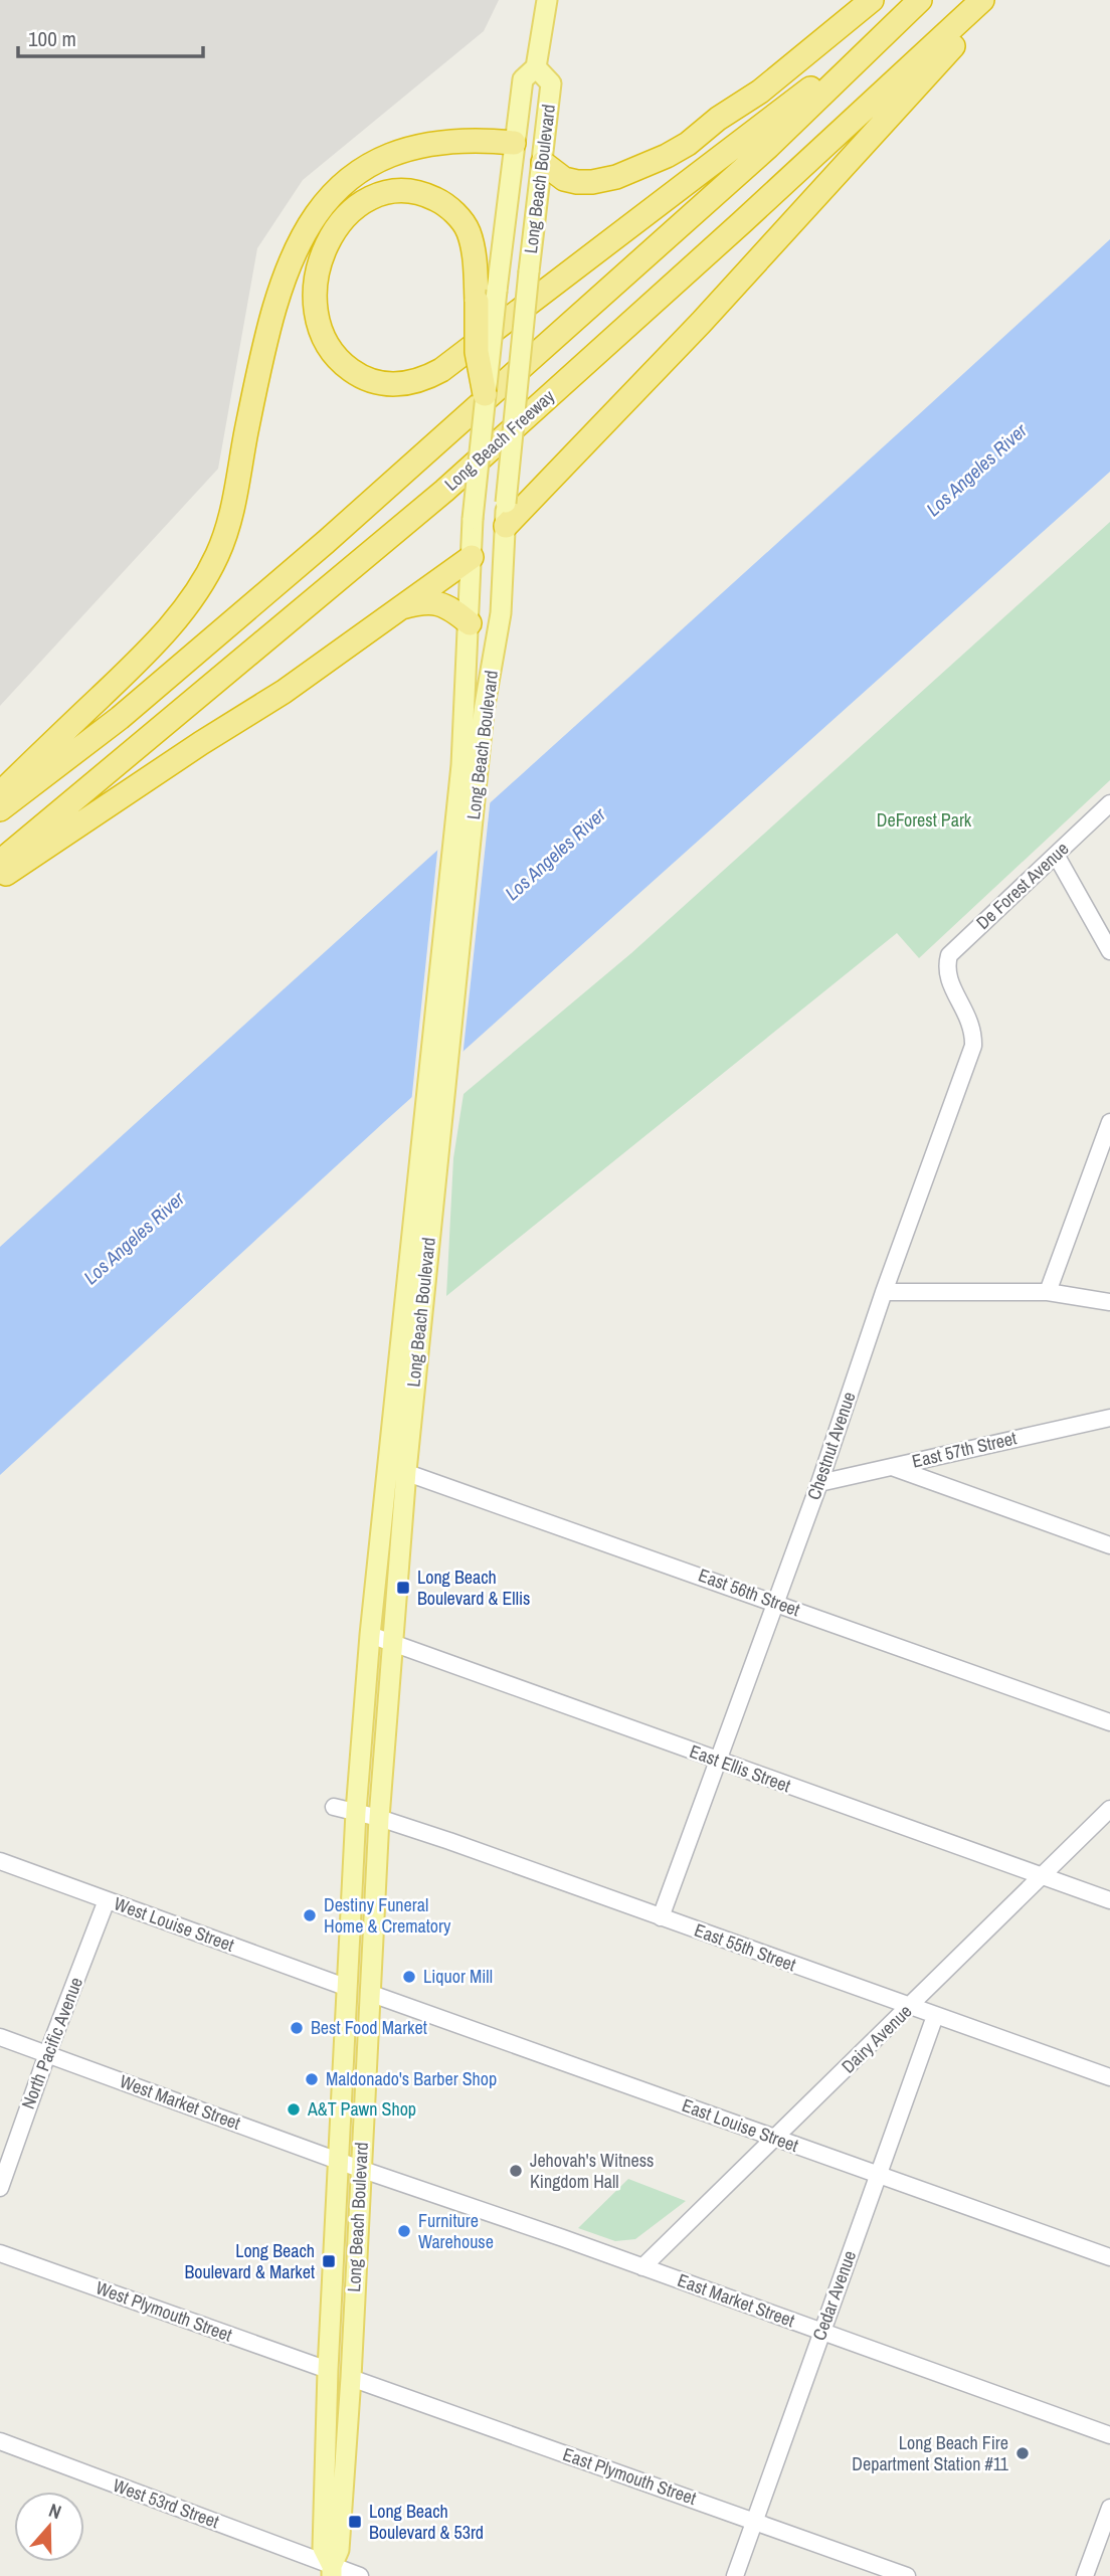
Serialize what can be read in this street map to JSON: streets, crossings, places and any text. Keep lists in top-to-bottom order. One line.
{"streets":{"highway":["Long Beach Freeway"],"main road":["Long Beach Boulevard"],"street":["De Forest Avenue","Chestnut Avenue","East 57th Street","East 56th Street","East Ellis Street","West Louise Street","East 55th Street","Dairy Avenue","North Pacific Avenue","West Market Street","East Louise Street","Cedar Avenue","East Market Street","West Plymouth Street","East Plymouth Street","West 53rd Street"]},"crossings":[["Long Beach Boulevard","East 56th Street"],["Long Beach Boulevard","East Ellis Street"],["Long Beach Boulevard","West Louise Street"],["Long Beach Boulevard","East 55th Street"],["Long Beach Boulevard","West Market Street"],["Long Beach Boulevard","East Louise Street"],["Long Beach Boulevard","East Market Street"],["Long Beach Boulevard","West Plymouth Street"],["Long Beach Boulevard","East Plymouth Street"],["Long Beach Boulevard","West 53rd Street"],["De Forest Avenue","Chestnut Avenue"],["Chestnut Avenue","East 57th Street"],["Chestnut Avenue","East 56th Street"],["Chestnut Avenue","East Ellis Street"],["Chestnut Avenue","East 55th Street"],["East Ellis Street","Dairy Avenue"],["West Louise Street","North Pacific Avenue"],["East 55th Street","Dairy Avenue"],["East 55th Street","Cedar Avenue"],["Dairy Avenue","East Louise Street"],["Dairy Avenue","East Market Street"],["North Pacific Avenue","West Market Street"],["West Market Street","East Market Street"],["East Louise Street","Cedar Avenue"],["Cedar Avenue","East Market Street"],["Cedar Avenue","East Plymouth Street"]],"water":["Los Angeles River"],"parks":["DeForest Park"],"places":{"transit":["Long Beach Boulevard & Ellis","Long Beach Boulevard & Market","Long Beach Boulevard & 53rd"],"other":["Destiny Funeral Home & Crematory","Liquor Mill","Best Food Market","Maldonado's Barber Shop","A&T Pawn Shop","Jehovah's Witness Kingdom Hall","Furniture Warehouse","Long Beach Fire Department Station #11"]},"scale_bar":"100 m","north":"top"}
